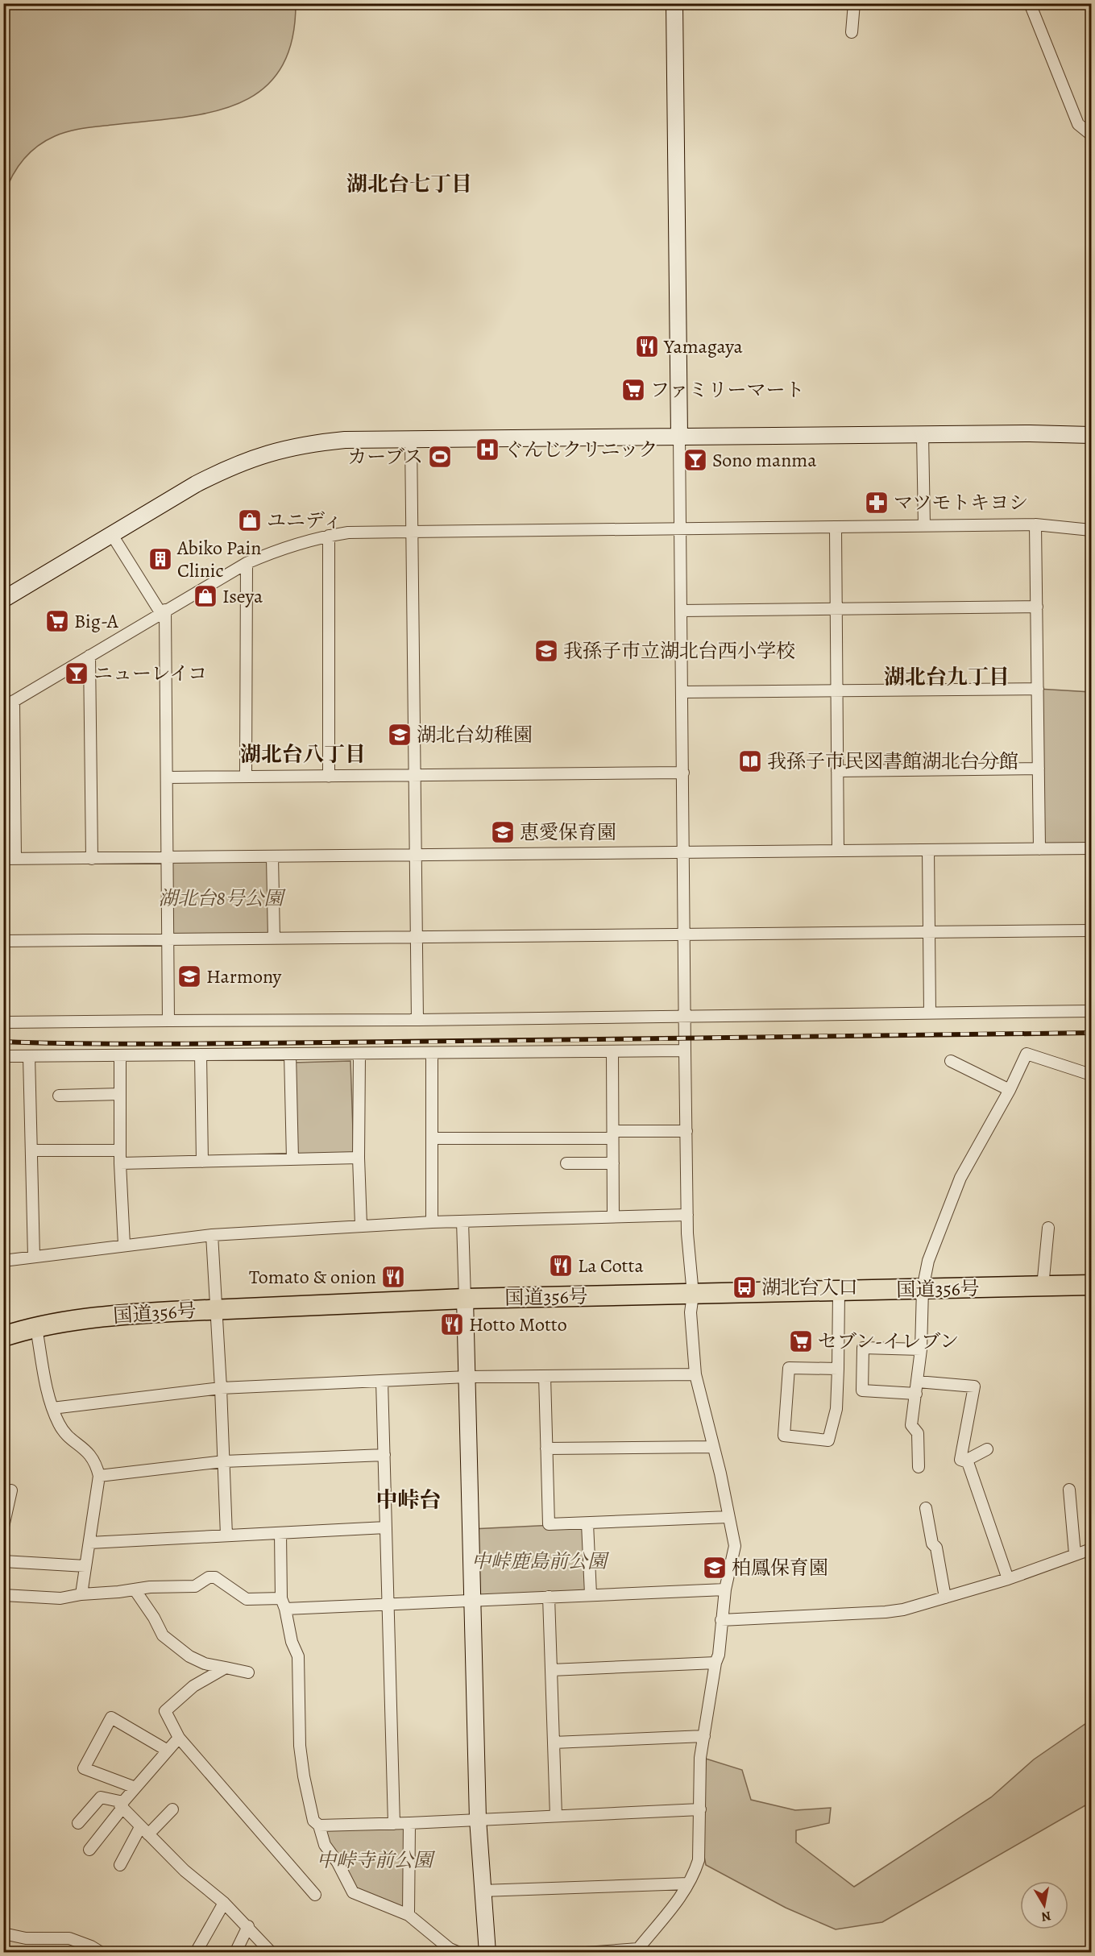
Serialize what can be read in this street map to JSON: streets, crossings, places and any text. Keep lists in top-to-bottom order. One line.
{"streets":{"highway":["国道356号"]},"districts":["湖北台七丁目","湖北台九丁目","湖北台八丁目","中峠台"],"parks":["湖北台8号公園","中峠鹿島前公園","中峠寺前公園"],"places":{"restaurant":["Yamagaya","La Cotta","Tomato & onion","Hotto Motto"],"supermarket":["ファミリーマート","Big-A","セブン-イレブン"],"hospital":["ぐんじクリニック"],"sports":["カーブス"],"bar":["Sono manma","ニューレイコ"],"pharmacy":["マツモトキヨシ"],"shop":["ユニディ","Iseya"],"building":["Abiko Pain Clinic"],"school or university":["我孫子市立湖北台西小学校","湖北台幼稚園","恵愛保育園","Harmony","柏鳳保育園"],"library":["我孫子市民図書館湖北台分館"],"bus stop":["湖北台入口"]},"north":"bottom"}
